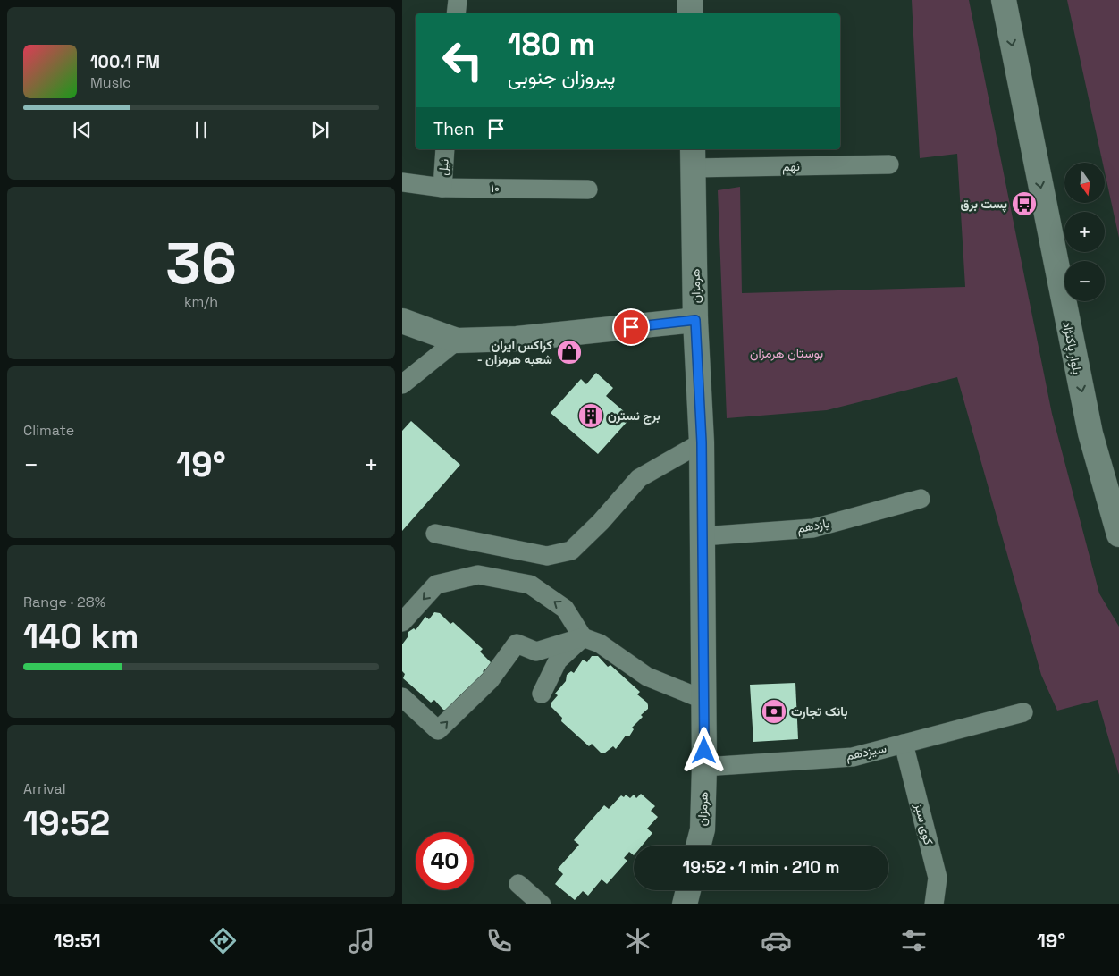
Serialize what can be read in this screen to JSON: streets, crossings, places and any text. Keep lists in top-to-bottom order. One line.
{"streets":{"street":["نهم","نیل","۱۰","هرمزان","بلوار پاکنژاد","یازدهم","سیزدهم","کوی سبز"]},"crossings":[["نهم","هرمزان"],["نیل","۱۰"],["هرمزان","یازدهم"],["هرمزان","سیزدهم"],["سیزدهم","کوی سبز"]],"one_way":["بلوار پاکنژاد"],"parks":["بوستان هرمزان"],"places":{"bus stop":["پست برق"],"shop":["کراکس ایران - شعبه هرمزان"],"building":["برج نسترن"],"bank":["بانک تجارت"]},"north":"bottom","page":{"turn":["180 m","پیروزان جنوبی"],"song":["100.1 FM","Music"],"then":"Then","map_buttons":["+","−"],"tile":[["36","km/h"],"Climate",["Range · 28%","140 km"],["Arrival","19:52"]],"heat":["−","19°","+"],"limit":"40","trip":"19:52 · 1 min · 210 m","tabs":["19:51","19°"]}}
